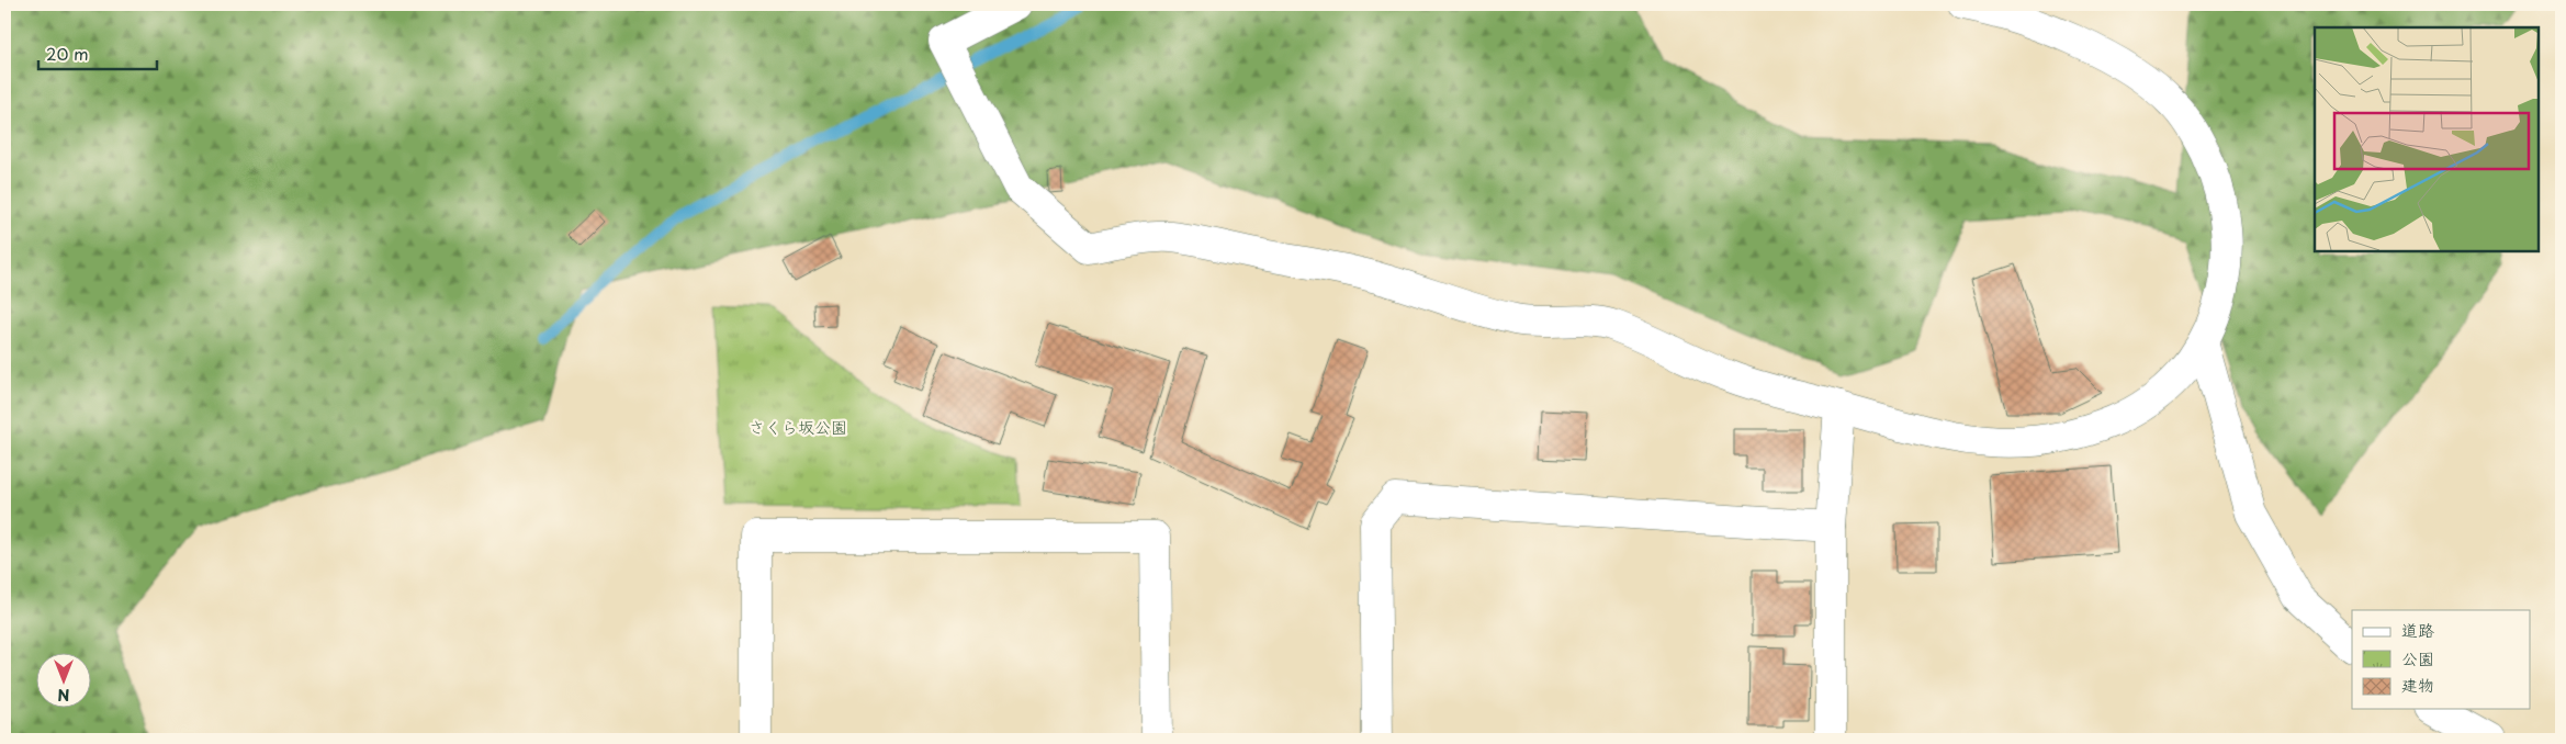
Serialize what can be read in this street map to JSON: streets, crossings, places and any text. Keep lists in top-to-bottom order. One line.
{"parks":["さくら坂公園"],"legend":["道路","公園","建物"],"scale_bar":"20 m","north":"bottom"}
